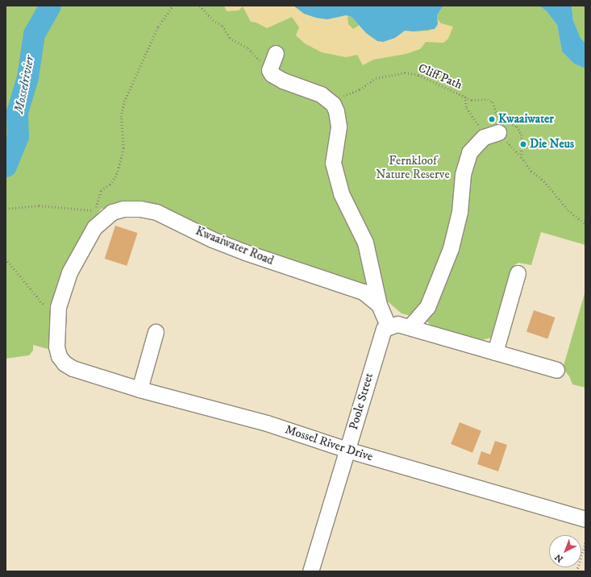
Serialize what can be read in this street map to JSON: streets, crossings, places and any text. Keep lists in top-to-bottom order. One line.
{"streets":{"street":["Kwaaiwater Road","Poole Street","Mossel River Drive"],"path":["Cliff Path"]},"crossings":[["Kwaaiwater Road","Poole Street"],["Kwaaiwater Road","Mossel River Drive"],["Poole Street","Mossel River Drive"]],"water":["Mosselrivier"],"parks":["Fernkloof Nature Reserve"],"places":["Kwaaiwater","Die Neus"],"north":"bottom left"}
